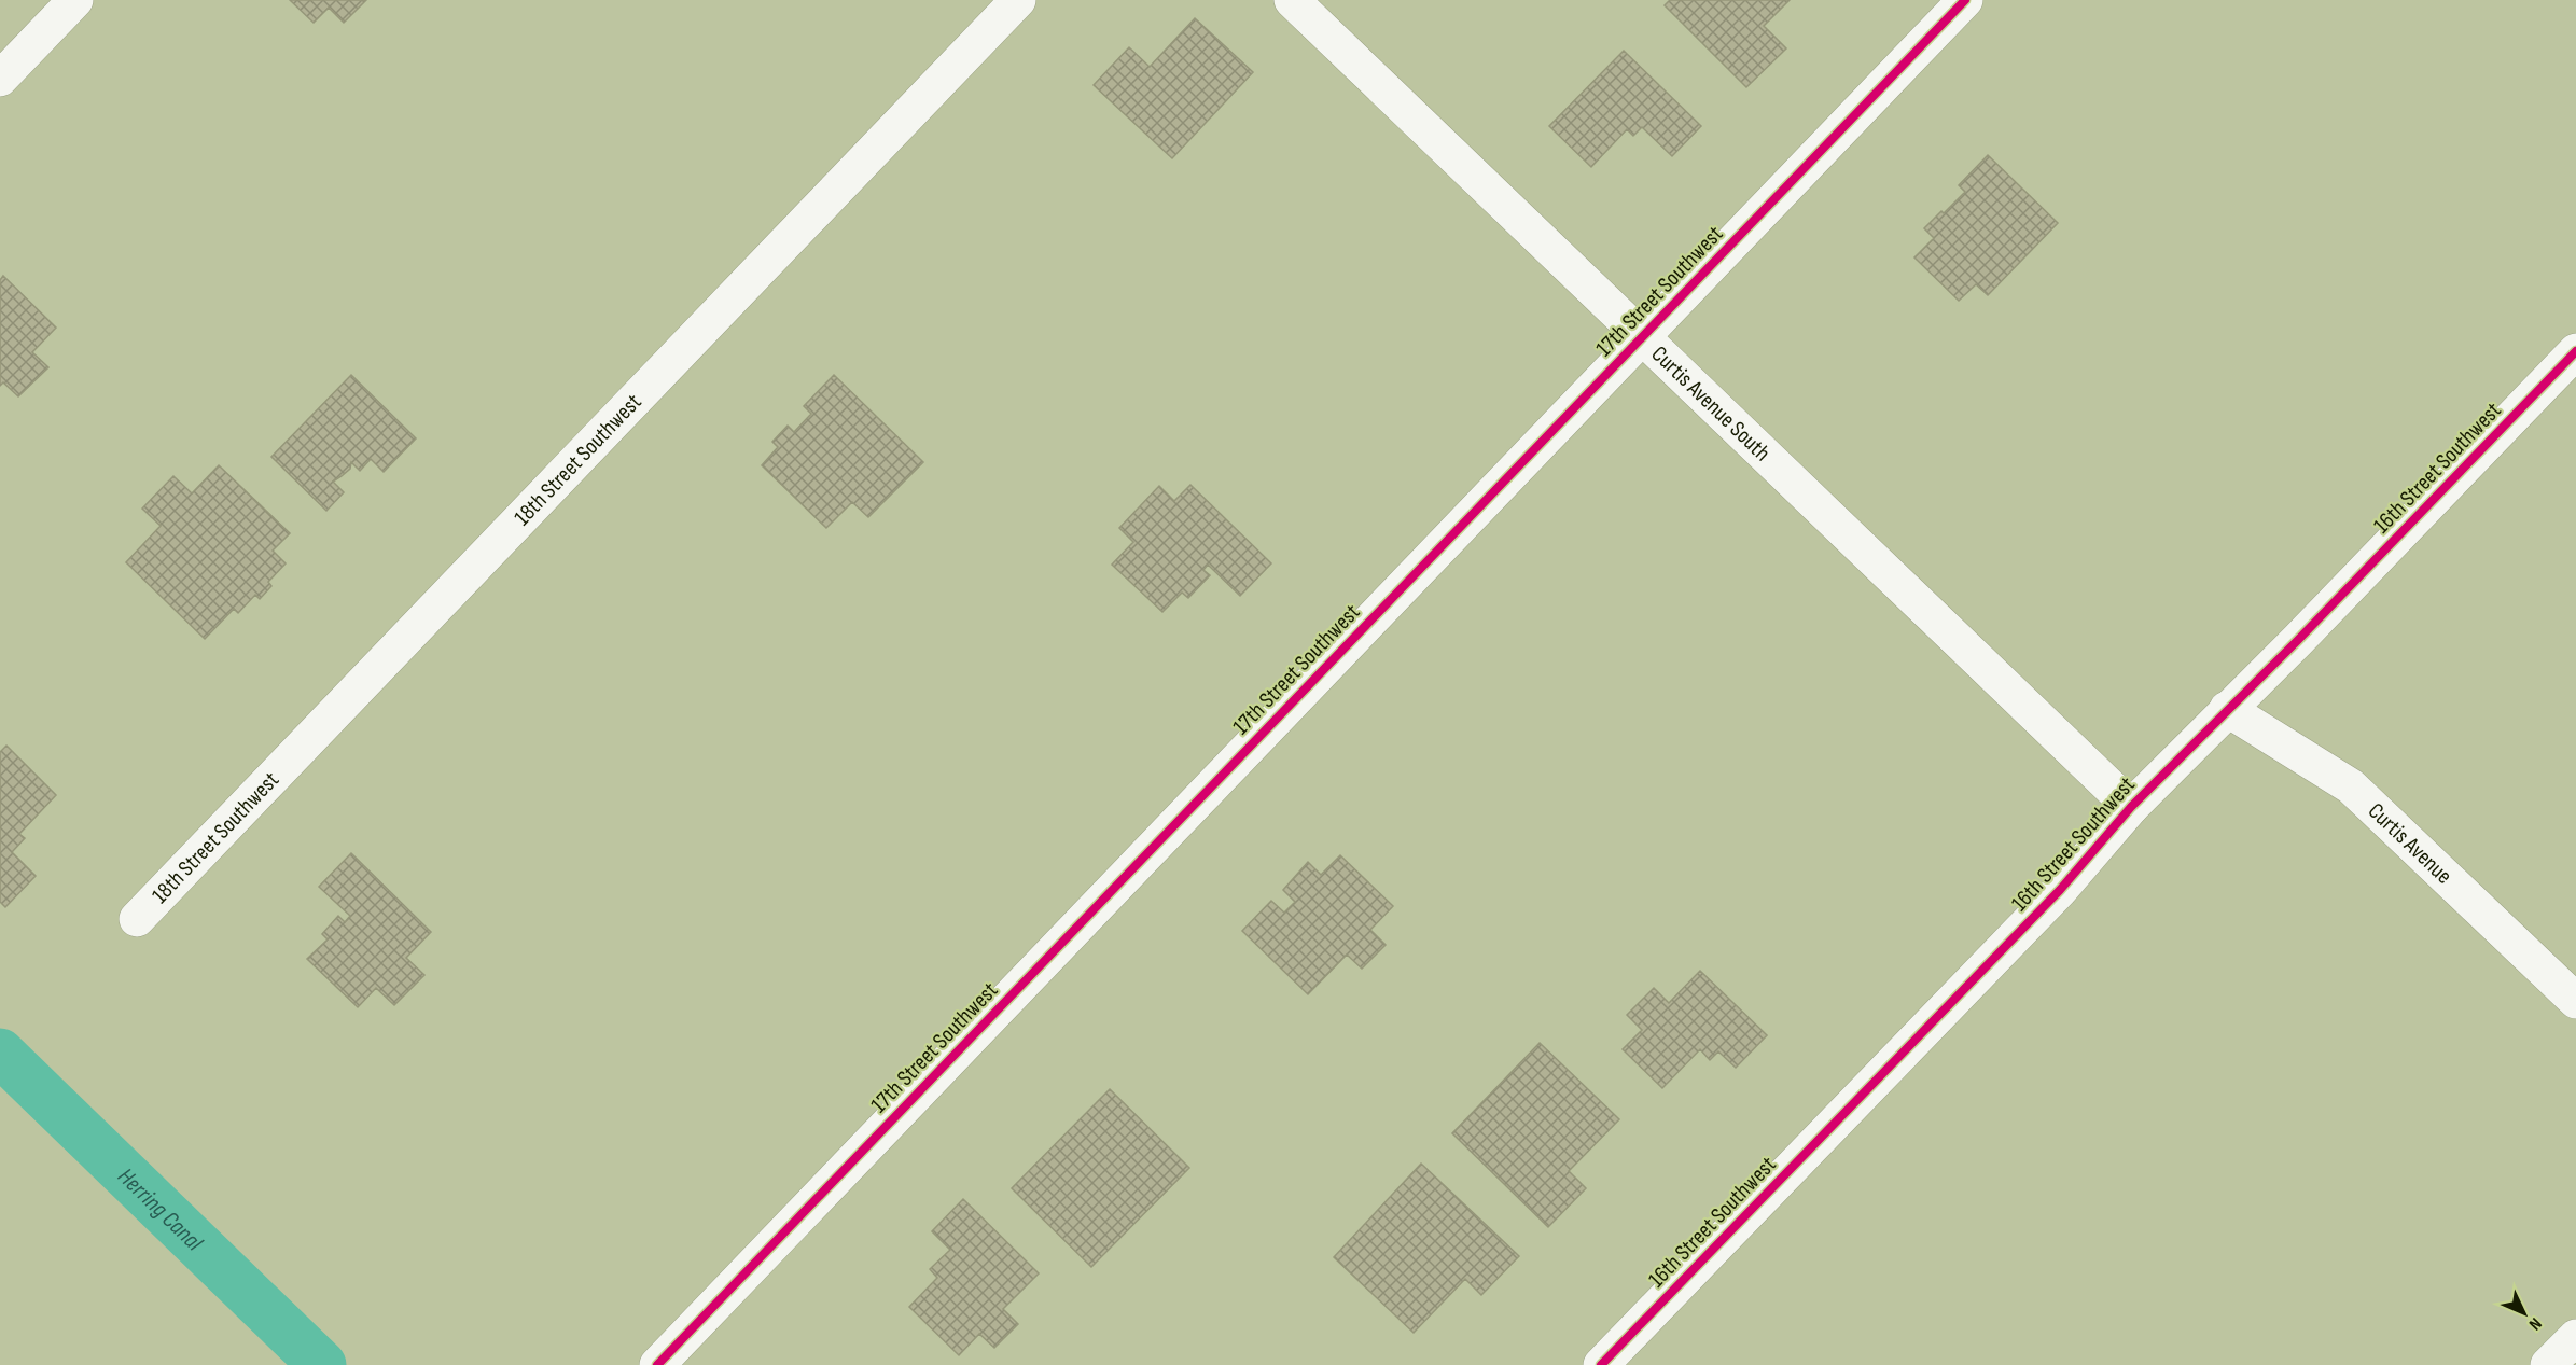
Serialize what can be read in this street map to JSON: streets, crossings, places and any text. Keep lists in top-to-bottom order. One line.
{"streets":{"street":["17th Street Southwest","Curtis Avenue South","18th Street Southwest","16th Street Southwest","Curtis Avenue"]},"crossings":[["17th Street Southwest","Curtis Avenue South"],["Curtis Avenue South","16th Street Southwest"],["16th Street Southwest","Curtis Avenue"]],"water":["Herring Canal"],"north":"bottom right"}
